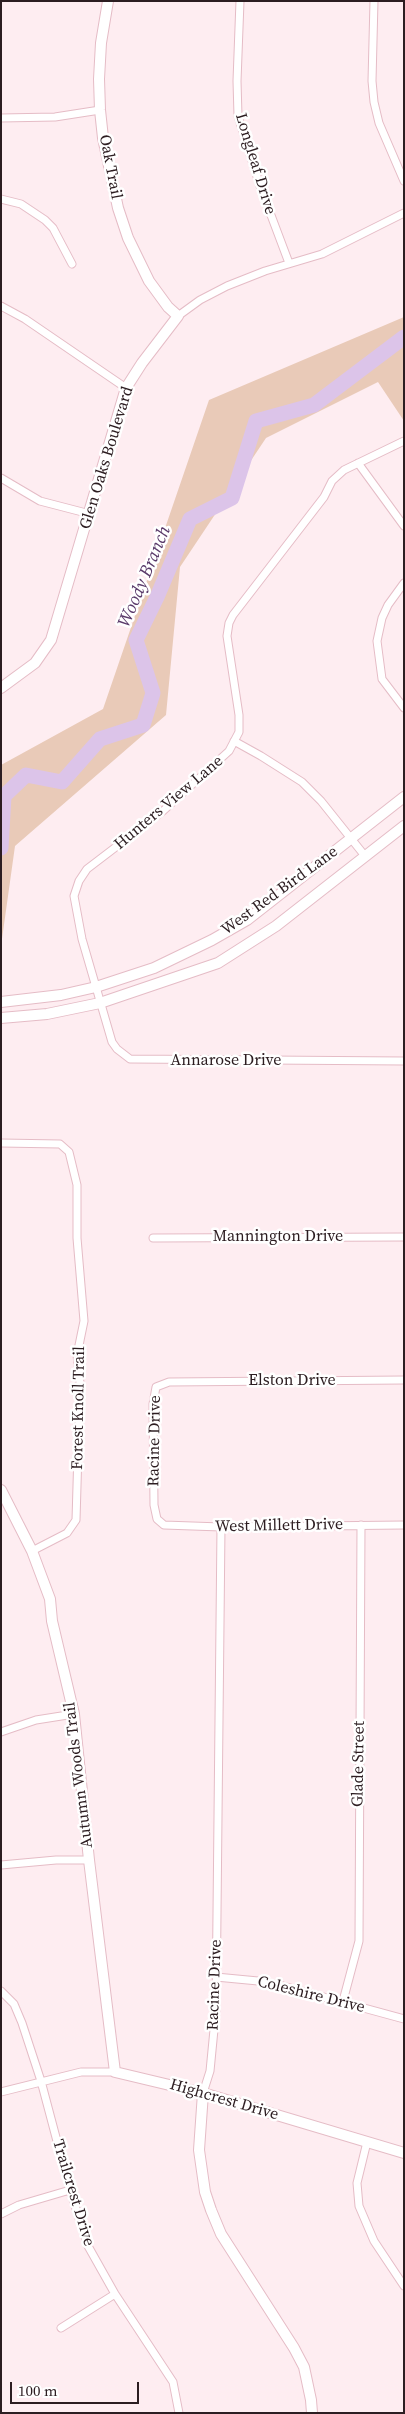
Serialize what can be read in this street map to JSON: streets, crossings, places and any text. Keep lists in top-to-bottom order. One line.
{"streets":{"street":["Longleaf Drive","Oak Trail","Glen Oaks Boulevard","Hunters View Lane","West Red Bird Lane","Annarose Drive","Mannington Drive","Elston Drive","Forest Knoll Trail","Racine Drive","West Millett Drive","Glade Street","Autumn Woods Trail","Coleshire Drive","Highcrest Drive","Trailcrest Drive"]},"crossings":[["Longleaf Drive","Glen Oaks Boulevard"],["Oak Trail","Glen Oaks Boulevard"],["Hunters View Lane","West Red Bird Lane"],["Hunters View Lane","Annarose Drive"],["West Red Bird Lane","Annarose Drive"],["Elston Drive","Racine Drive"],["Forest Knoll Trail","Autumn Woods Trail"],["Racine Drive","West Millett Drive"],["Racine Drive","Coleshire Drive"],["Racine Drive","Highcrest Drive"],["West Millett Drive","Glade Street"],["Glade Street","Coleshire Drive"],["Autumn Woods Trail","Highcrest Drive"],["Highcrest Drive","Trailcrest Drive"]],"water":["Woody Branch"],"scale_bar":"100 m"}
